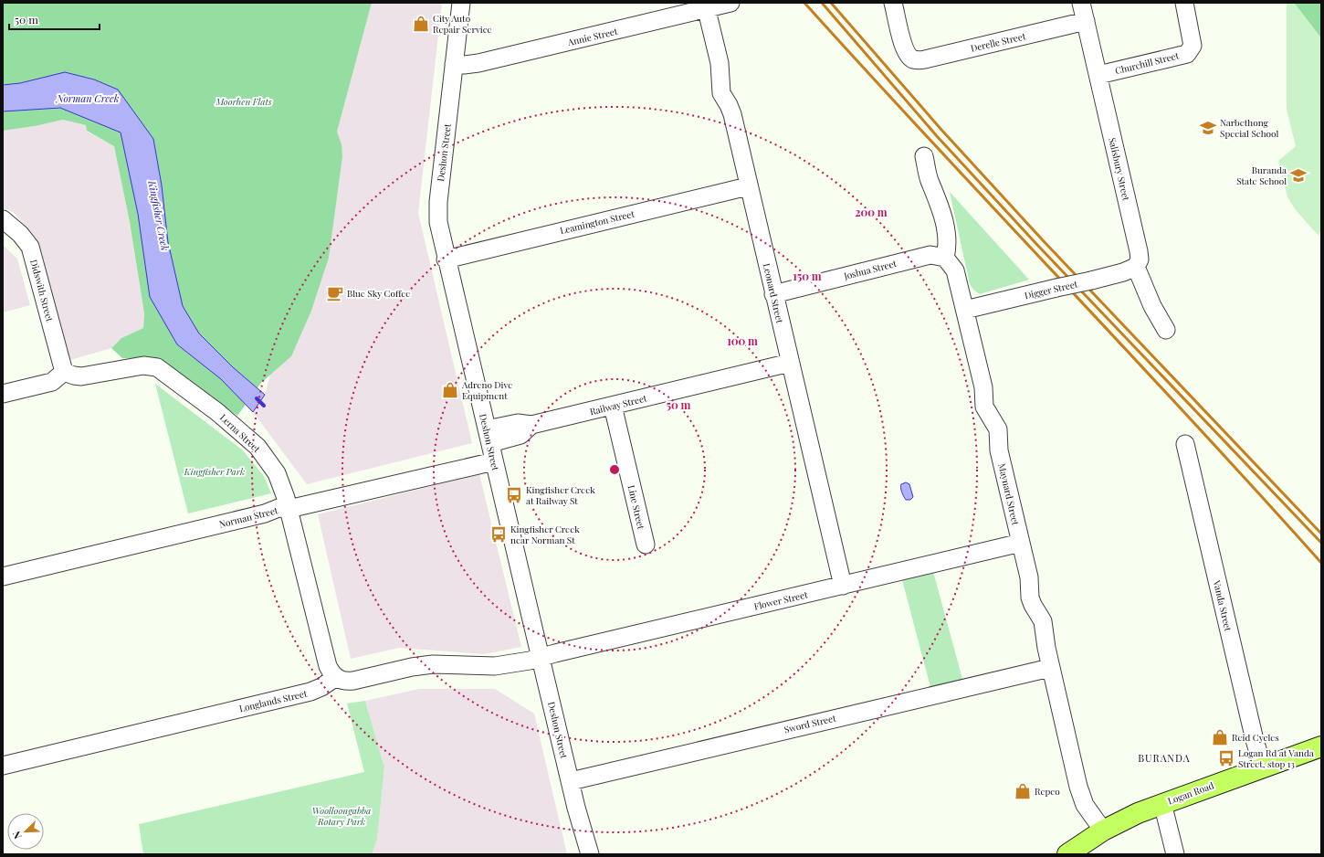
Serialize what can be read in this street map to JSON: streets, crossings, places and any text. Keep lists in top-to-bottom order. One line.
{"streets":{"main road":["Logan Road"],"street":["Annie Street","Derelle Street","Churchill Street","Deshon Street","Salisbury Street","Leamington Street","Joshua Street","Digger Street","Didswith Street","Leonard Street","Railway Street","Lerna Street","Maynard Street","Line Street","Norman Street","Flower Street","Vanda Street","Longlands Street","Sword Street"]},"crossings":[["Annie Street","Deshon Street"],["Annie Street","Leonard Street"],["Derelle Street","Salisbury Street"],["Churchill Street","Salisbury Street"],["Deshon Street","Leamington Street"],["Deshon Street","Railway Street"],["Deshon Street","Norman Street"],["Deshon Street","Flower Street"],["Deshon Street","Sword Street"],["Salisbury Street","Digger Street"],["Leamington Street","Leonard Street"],["Joshua Street","Leonard Street"],["Joshua Street","Maynard Street"],["Digger Street","Maynard Street"],["Didswith Street","Lerna Street"],["Leonard Street","Railway Street"],["Leonard Street","Flower Street"],["Railway Street","Line Street"],["Lerna Street","Norman Street"],["Lerna Street","Longlands Street"],["Maynard Street","Flower Street"],["Maynard Street","Sword Street"],["Maynard Street","Logan Road"],["Vanda Street","Logan Road"]],"districts":["BURANDA"],"water":["Norman Creek","Kingfisher Creek"],"parks":["Moorhen Flats","Kingfisher Park","Woolloongabba Rotary Park"],"places":{"shop":["City Auto Repair Service","Adreno Dive Equipment","Reid Cycles","Repco"],"school or university":["Narbethong Special School","Buranda State School"],"cafe":["Blue Sky Coffee"],"bus stop":["Kingfisher Creek at Railway St","Kingfisher Creek near Norman St","Logan Rd at Vanda Street, stop 13"]},"scale_bar":"50 m","north":"bottom left","rings":["200 m","150 m","100 m","50 m"]}
